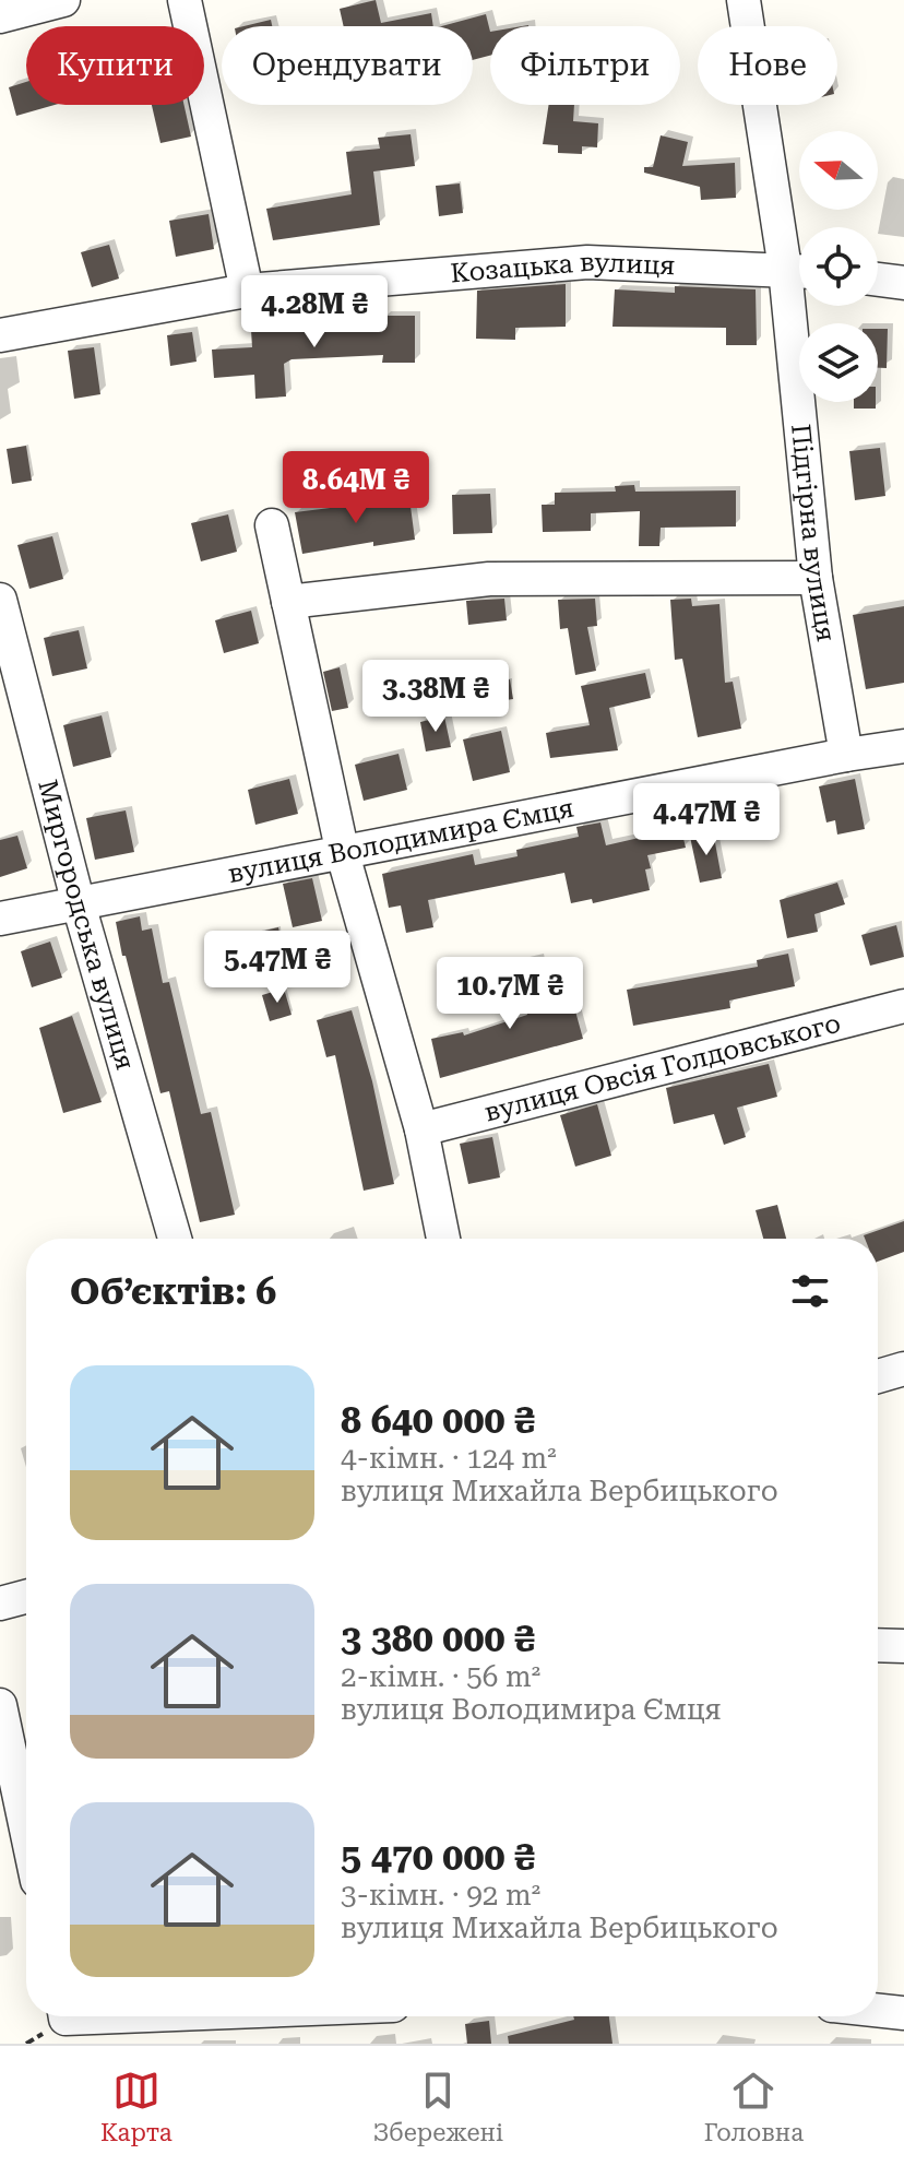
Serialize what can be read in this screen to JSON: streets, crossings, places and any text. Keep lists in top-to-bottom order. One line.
{"streets":{"street":["Козацька вулиця","Підгірна вулиця","вулиця Володимира Ємця","Миргородська вулиця","вулиця Овсія Голдовського"]},"crossings":[["Козацька вулиця","Підгірна вулиця"],["Підгірна вулиця","вулиця Володимира Ємця"],["вулиця Володимира Ємця","Миргородська вулиця"]],"north":"left","page":{"chip":["Купити","Орендувати","Фільтри","Нове"],"price":["4.28M ₴","8.64M ₴","3.38M ₴","4.47M ₴","5.47M ₴","10.7M ₴"],"heading":"Об’єктів: 6","list":[{"name":"8 640 000 ₴","note":"4-кімн. · 124 m² · вулиця Михайла Вербицького"},{"name":"3 380 000 ₴","note":"2-кімн. · 56 m² · вулиця Володимира Ємця"},{"name":"5 470 000 ₴","note":"3-кімн. · 92 m² · вулиця Михайла Вербицького"}],"tabs":["Карта","Збережені","Головна"]}}
